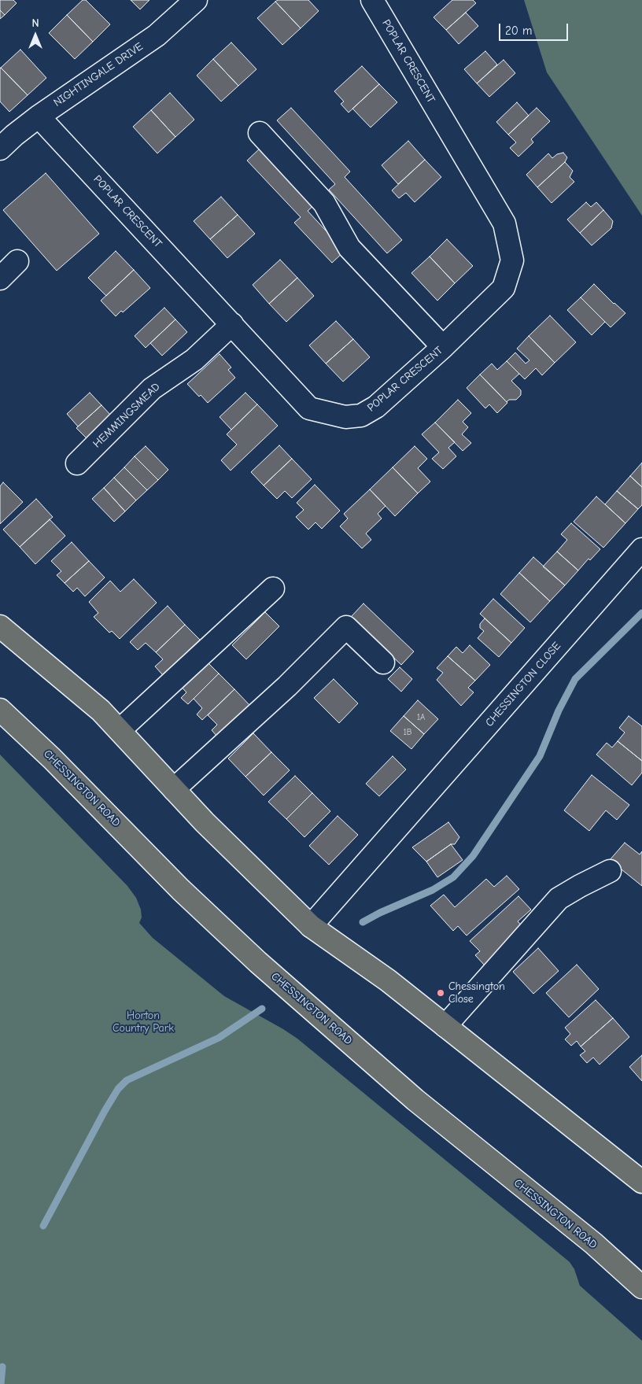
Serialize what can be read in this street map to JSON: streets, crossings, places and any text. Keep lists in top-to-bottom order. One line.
{"streets":{"main road":["CHESSINGTON ROAD"],"street":["POPLAR CRESCENT","NIGHTINGALE DRIVE","HEMMINGSMEAD","CHESSINGTON CLOSE"]},"crossings":[["POPLAR CRESCENT","NIGHTINGALE DRIVE"],["POPLAR CRESCENT","HEMMINGSMEAD"]],"parks":["Horton Country Park"],"places":["Chessington Close"],"house_numbers":["1A","1B"],"scale_bar":"20 m","north":"top"}
